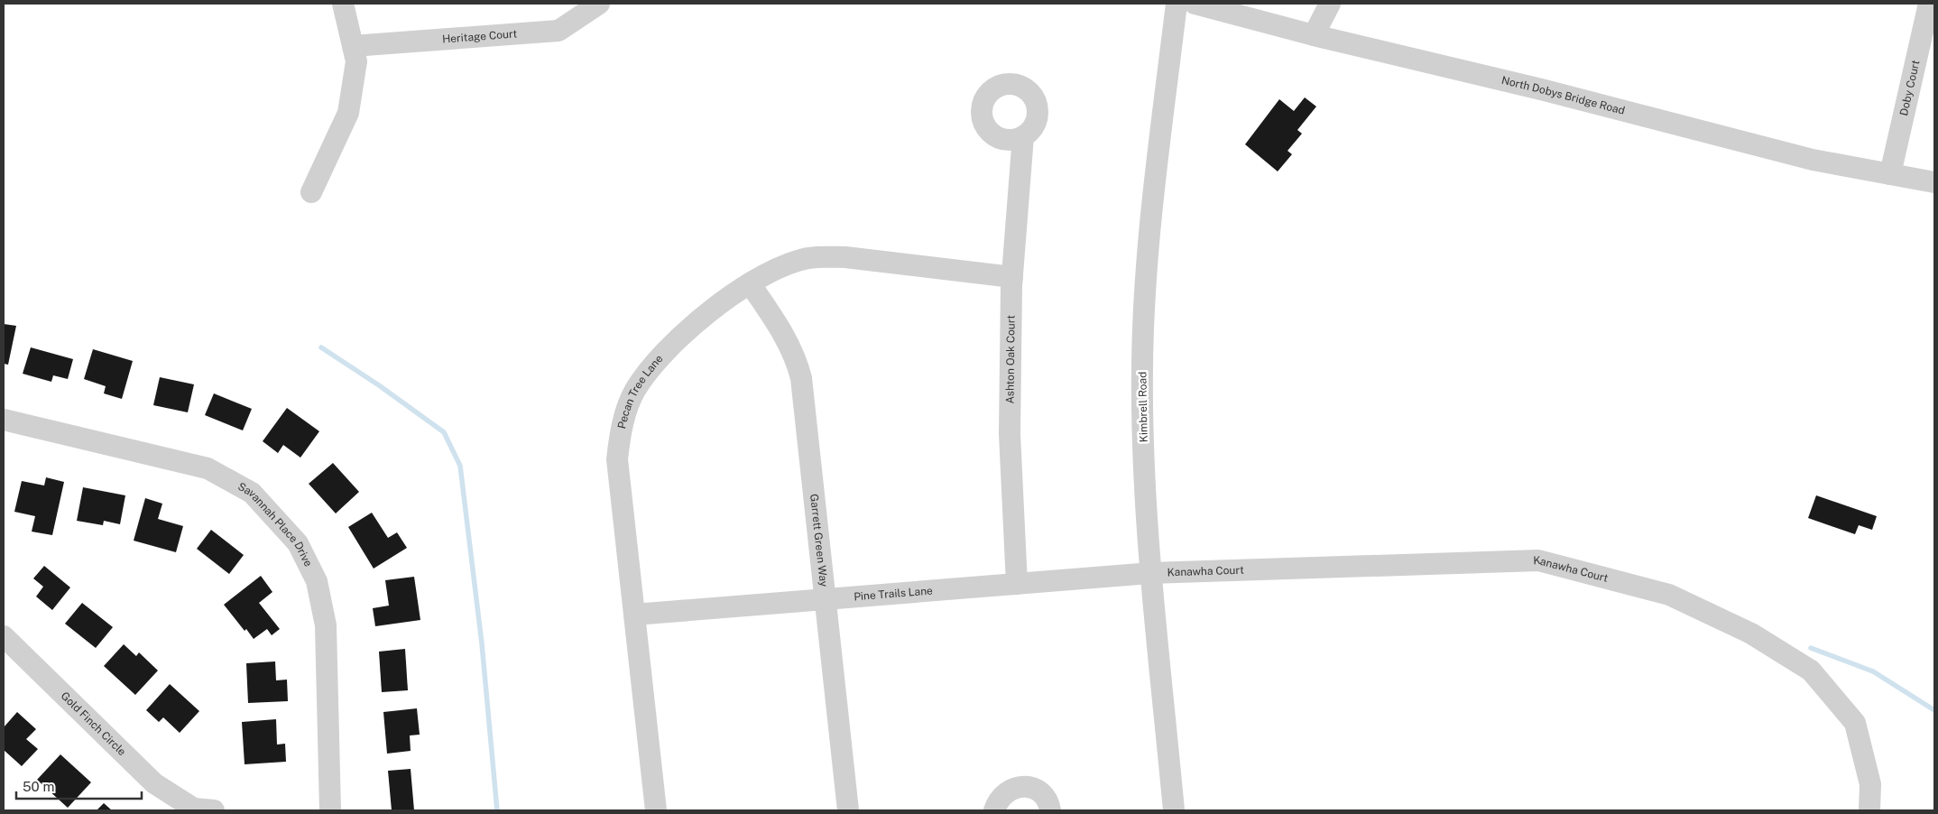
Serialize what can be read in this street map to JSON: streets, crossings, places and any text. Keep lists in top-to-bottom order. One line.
{"streets":{"street":["Heritage Court","Doby Court","North Dobys Bridge Road","Ashton Oak Court","Pecan Tree Lane","Kimbrell Road","Savannah Place Drive","Garrett Green Way","Kanawha Court","Pine Trails Lane","Gold Finch Circle"]},"crossings":[["Doby Court","North Dobys Bridge Road"],["Ashton Oak Court","Pecan Tree Lane"],["Ashton Oak Court","Pine Trails Lane"],["Pecan Tree Lane","Garrett Green Way"],["Pecan Tree Lane","Pine Trails Lane"],["Kimbrell Road","Kanawha Court"],["Kimbrell Road","Pine Trails Lane"],["Garrett Green Way","Pine Trails Lane"],["Kanawha Court","Pine Trails Lane"]],"scale_bar":"50 m"}
